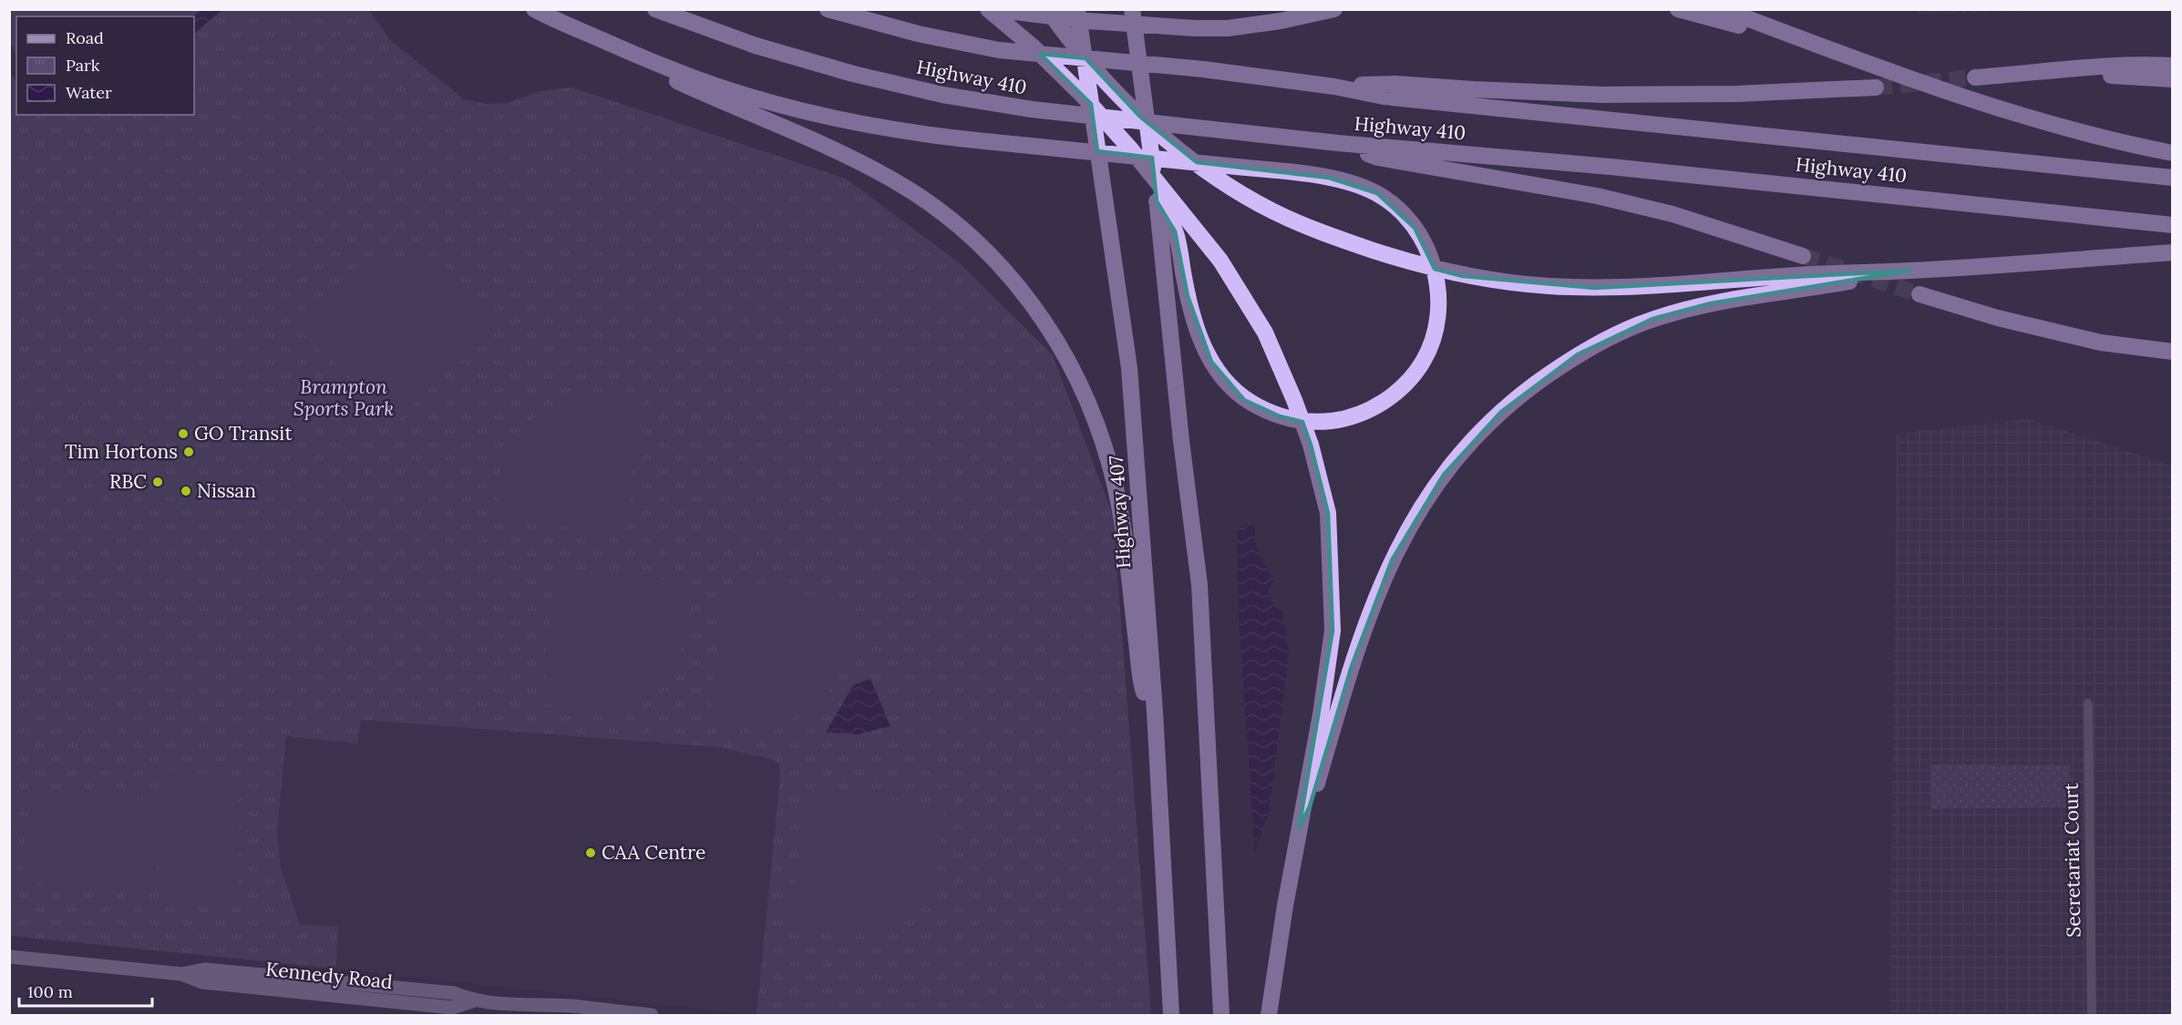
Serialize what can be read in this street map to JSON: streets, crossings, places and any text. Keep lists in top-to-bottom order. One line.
{"streets":{"highway":["Highway 410","Highway 407"],"main road":["Kennedy Road"],"street":["Secretariat Court"]},"parks":["Brampton Sports Park"],"places":["GO Transit","Tim Hortons","RBC","Nissan","CAA Centre"],"legend":["Road","Park","Water"],"scale_bar":"100 m"}
